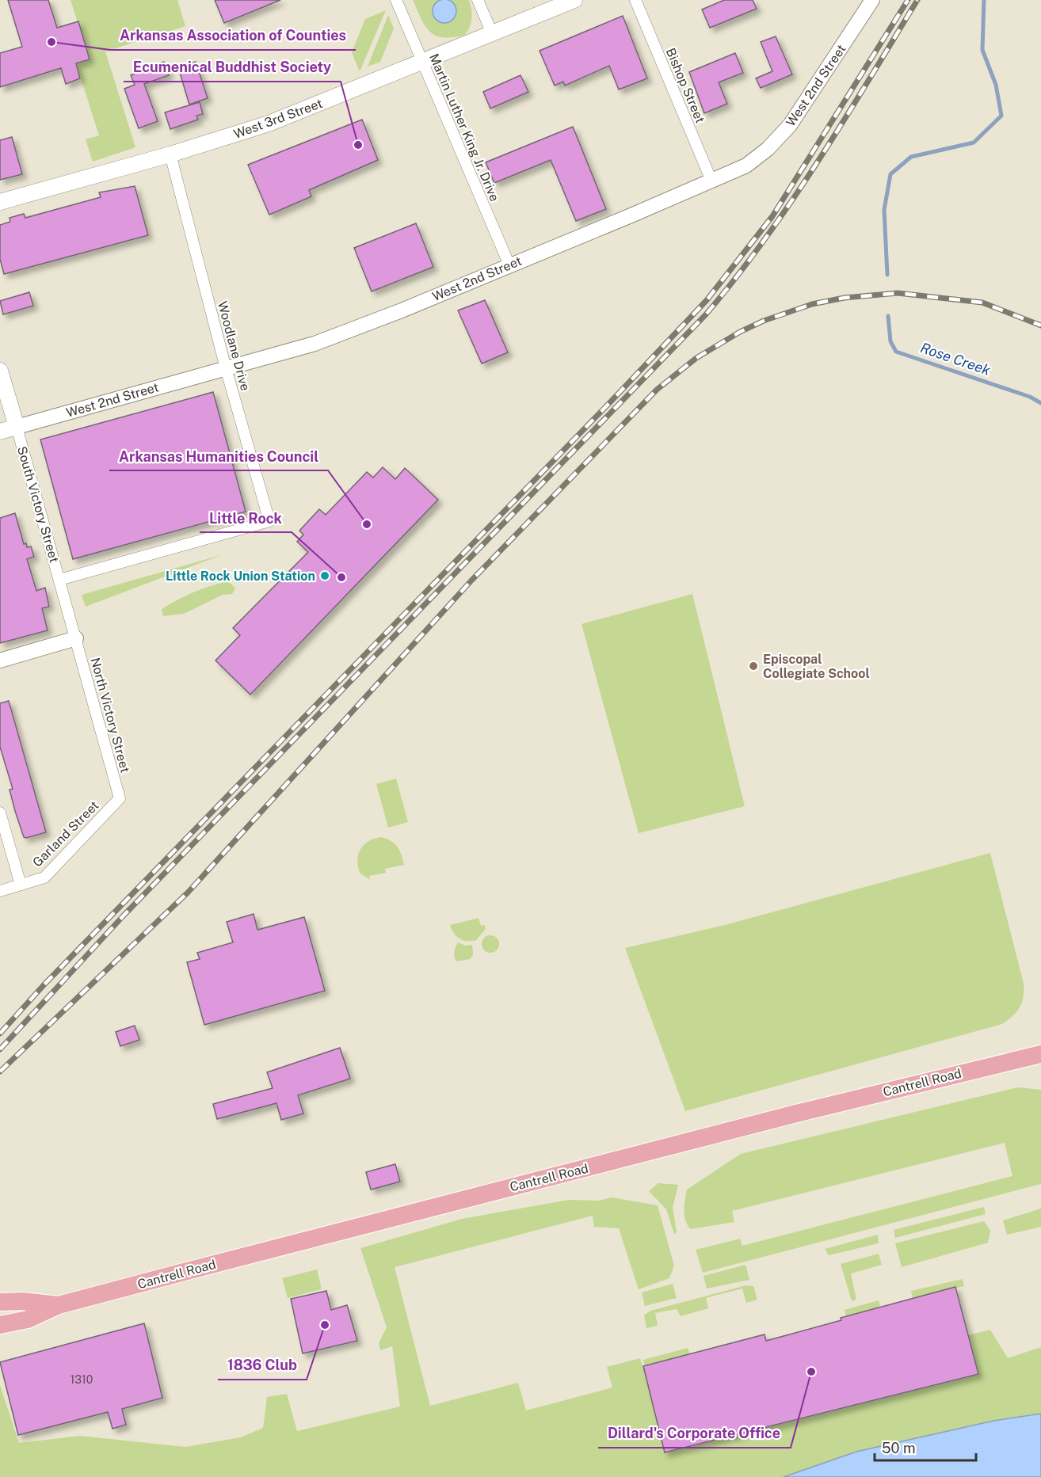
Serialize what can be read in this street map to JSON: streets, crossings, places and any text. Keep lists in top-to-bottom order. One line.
{"streets":{"main road":["West 2nd Street","West 3rd Street","South Victory Street","Cantrell Road"],"street":["Bishop Street","Martin Luther King Jr. Drive","Woodlane Drive","North Victory Street","Garland Street"]},"crossings":[["Bishop Street","West 2nd Street"],["West 2nd Street","Martin Luther King Jr. Drive"],["West 2nd Street","Woodlane Drive"],["West 2nd Street","South Victory Street"],["West 3rd Street","Martin Luther King Jr. Drive"],["West 3rd Street","Woodlane Drive"],["Woodlane Drive","South Victory Street"],["South Victory Street","North Victory Street"],["North Victory Street","Garland Street"]],"water":["Rose Creek"],"places":["Arkansas Association of Counties","Ecumenical Buddhist Society","Arkansas Humanities Council","Little Rock Union Station","Little Rock","Episcopal Collegiate School","1836 Club","Dillard's Corporate Office"],"house_numbers":["1310"],"scale_bar":"50 m"}
